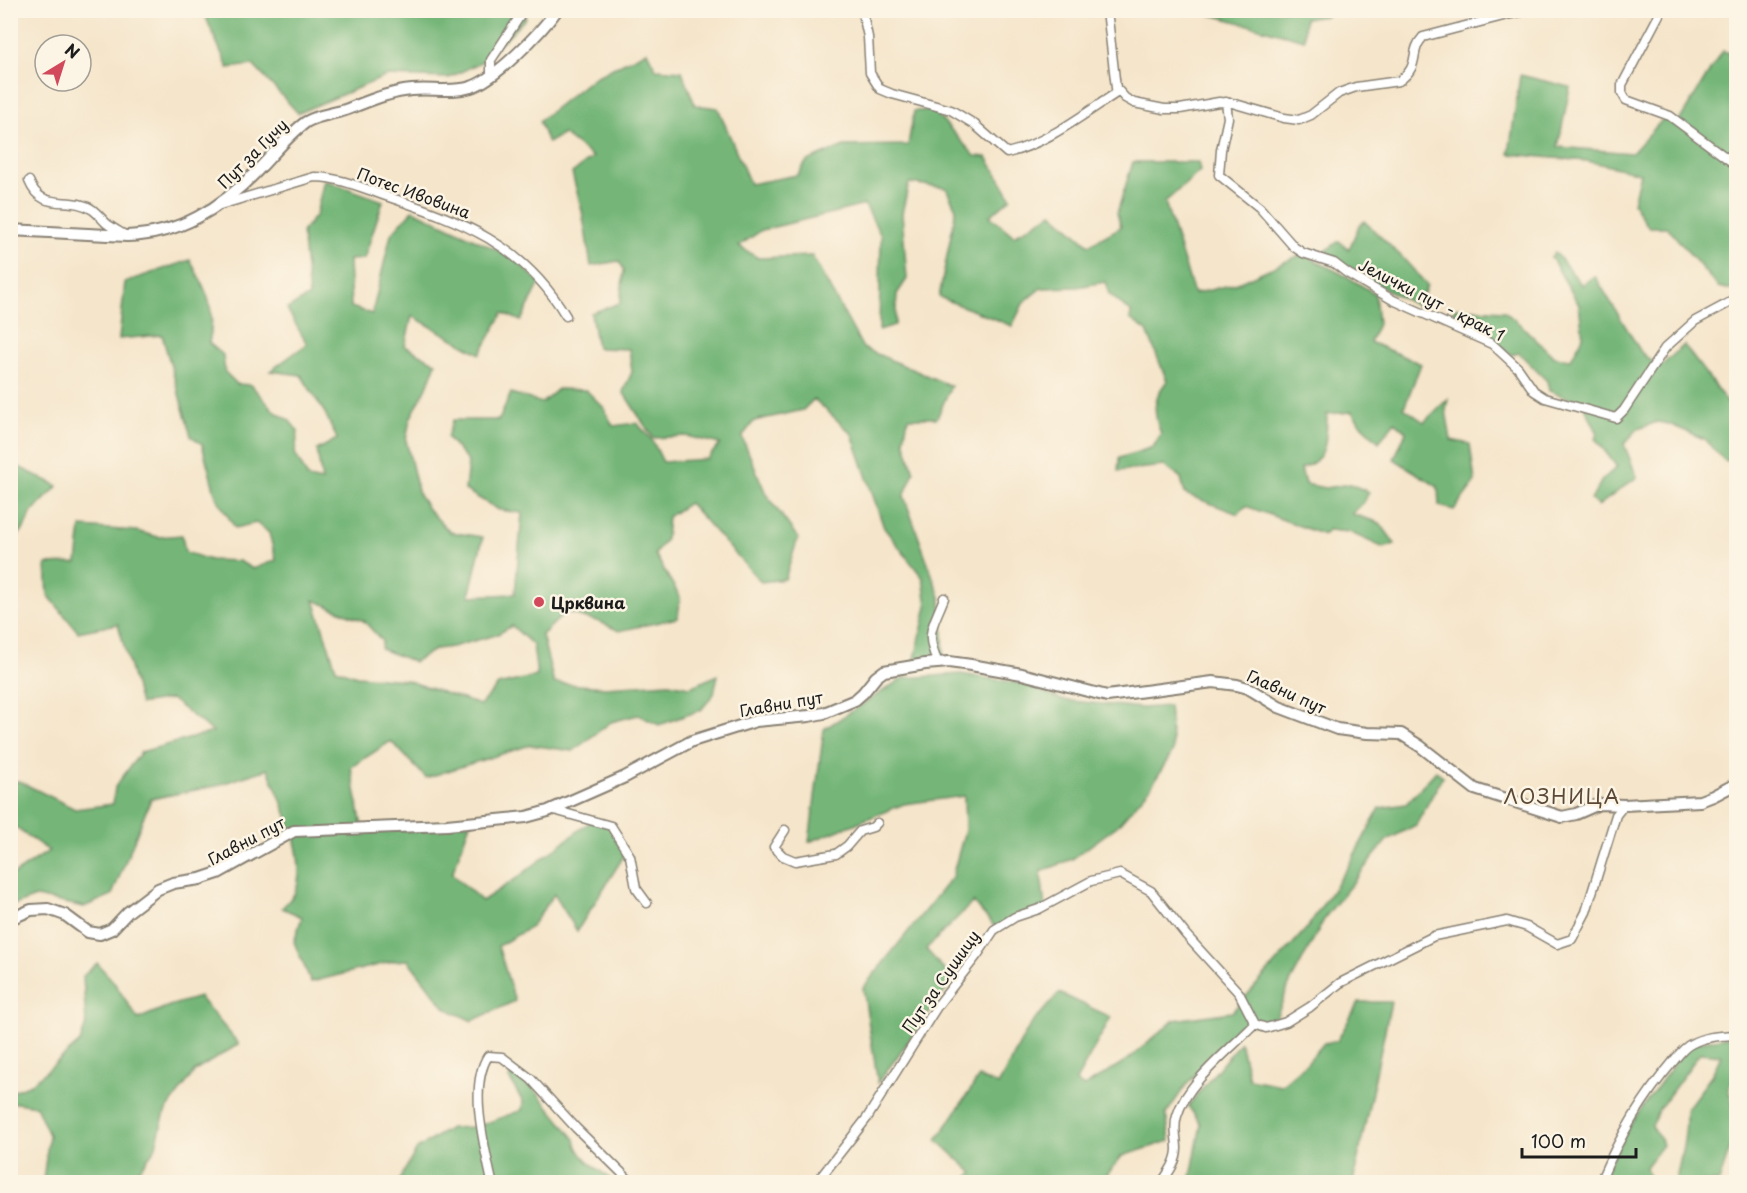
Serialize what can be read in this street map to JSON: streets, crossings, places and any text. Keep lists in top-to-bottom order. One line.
{"streets":{"street":["Пут за Гучу","Потес Ивовина","Јелички пут - крак 1","Главни пут","Пут за Сушицу"]},"crossings":[["Пут за Гучу","Потес Ивовина"]],"districts":["ЛОЗНИЦА"],"places":["Црквина"],"scale_bar":"100 m","north":"top right"}
